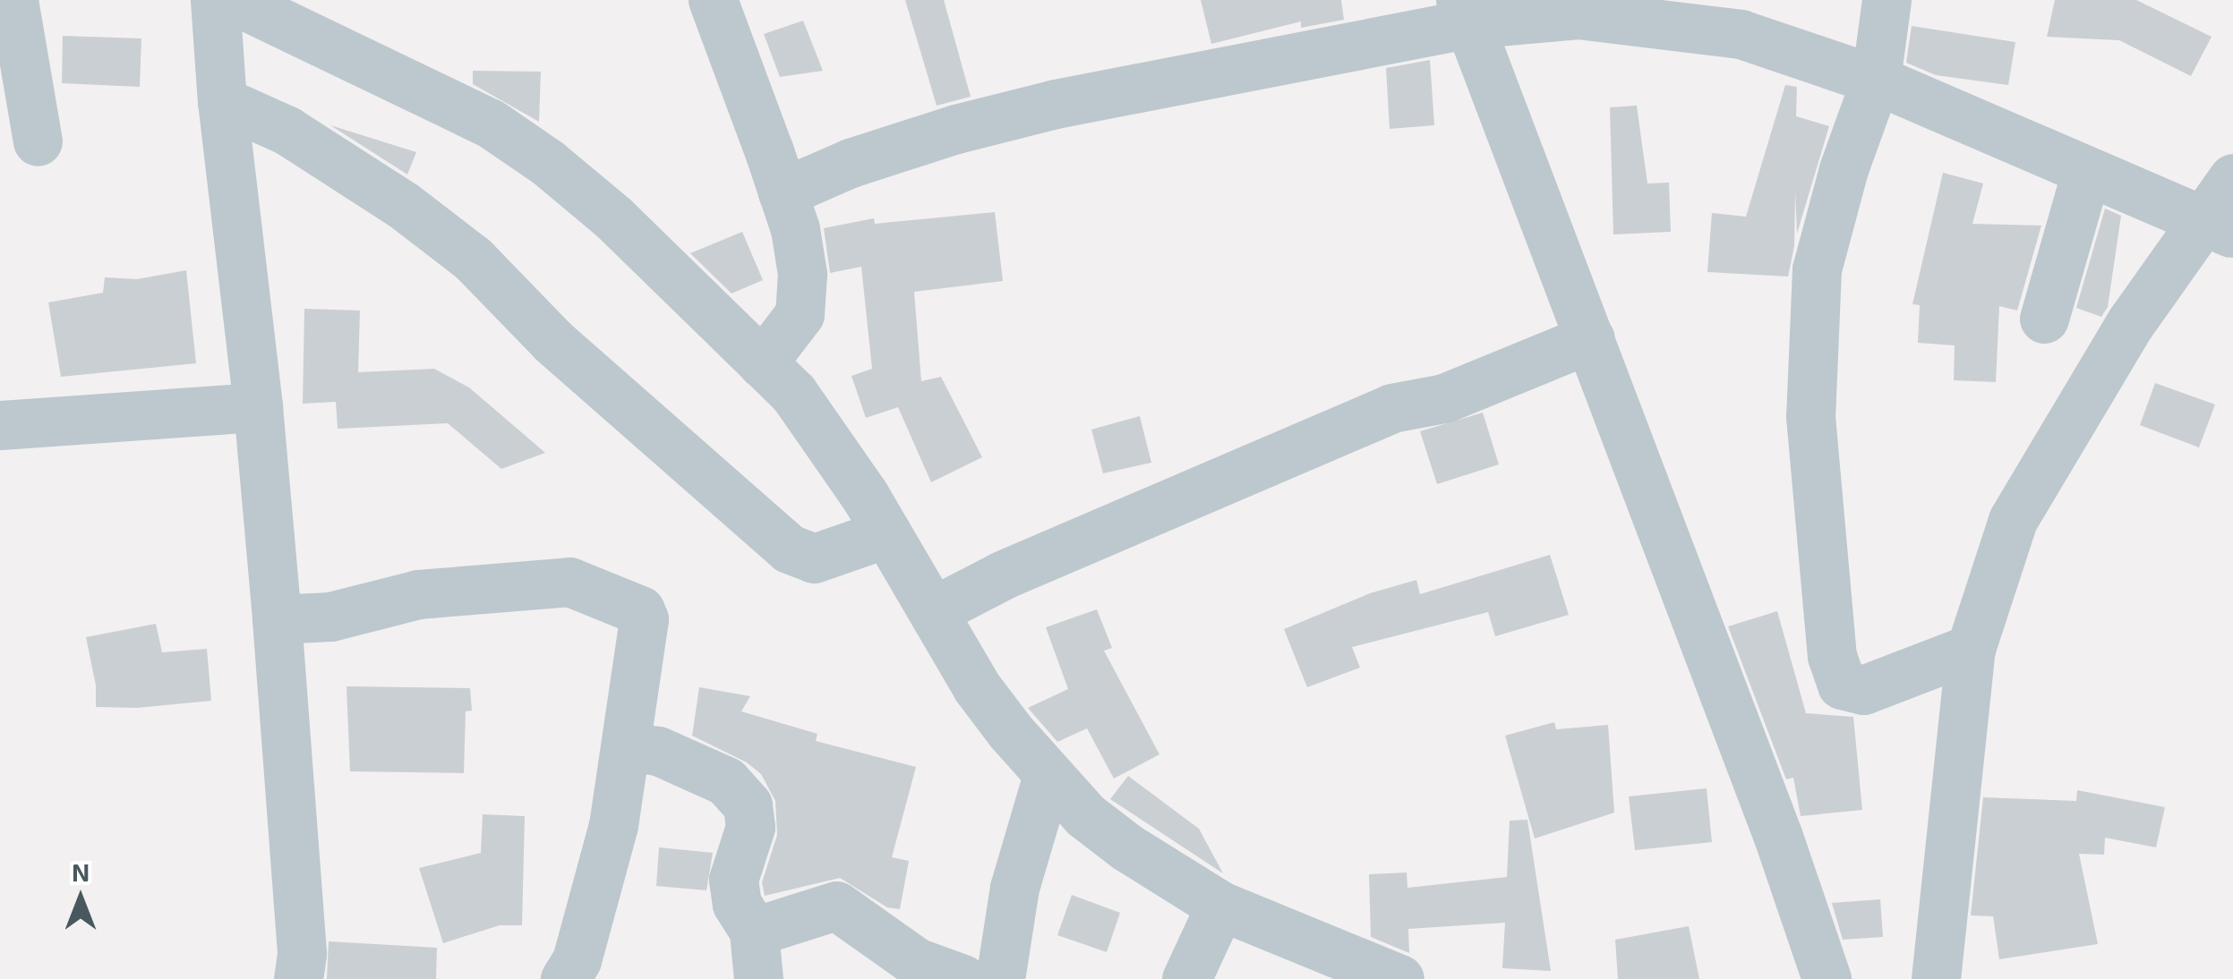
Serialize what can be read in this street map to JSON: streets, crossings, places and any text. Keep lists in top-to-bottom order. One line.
{"north":"top"}
